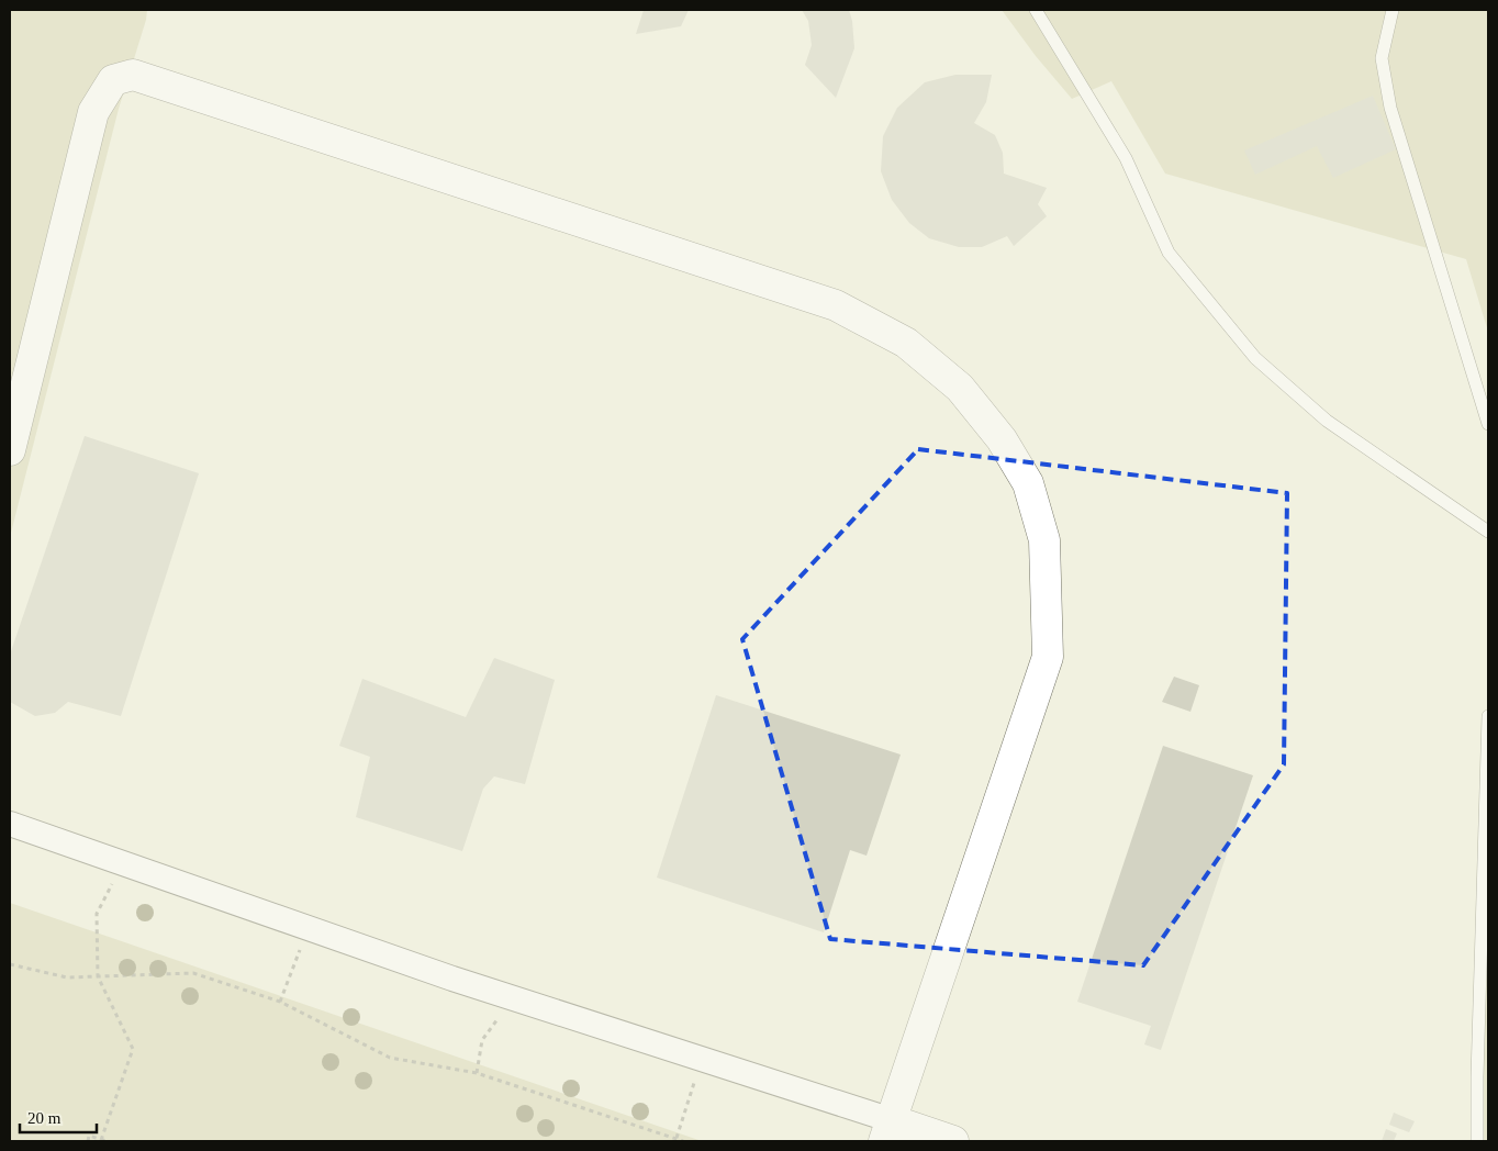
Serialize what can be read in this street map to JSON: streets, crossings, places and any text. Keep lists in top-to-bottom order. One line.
{"scale_bar":"20 m"}
